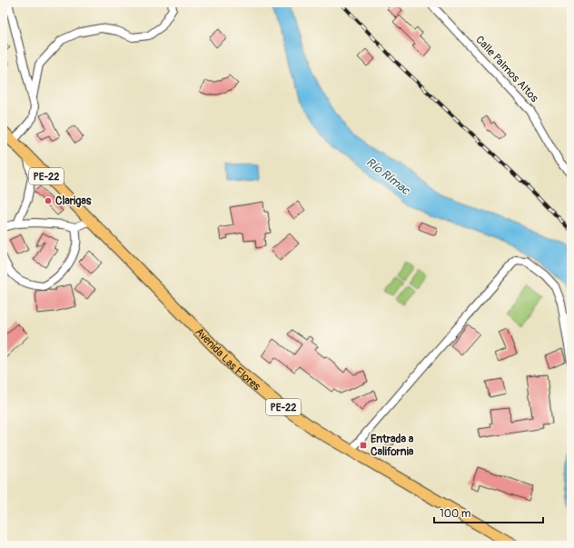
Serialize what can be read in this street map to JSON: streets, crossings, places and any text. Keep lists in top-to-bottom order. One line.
{"streets":{"highway":["PE-22","Avenida Las Flores"],"street":["Calle Palmos Altos"]},"water":["Río Rímac"],"places":{"other":["Clarigas"],"transit":["Entrada a California"]},"scale_bar":"100 m"}
